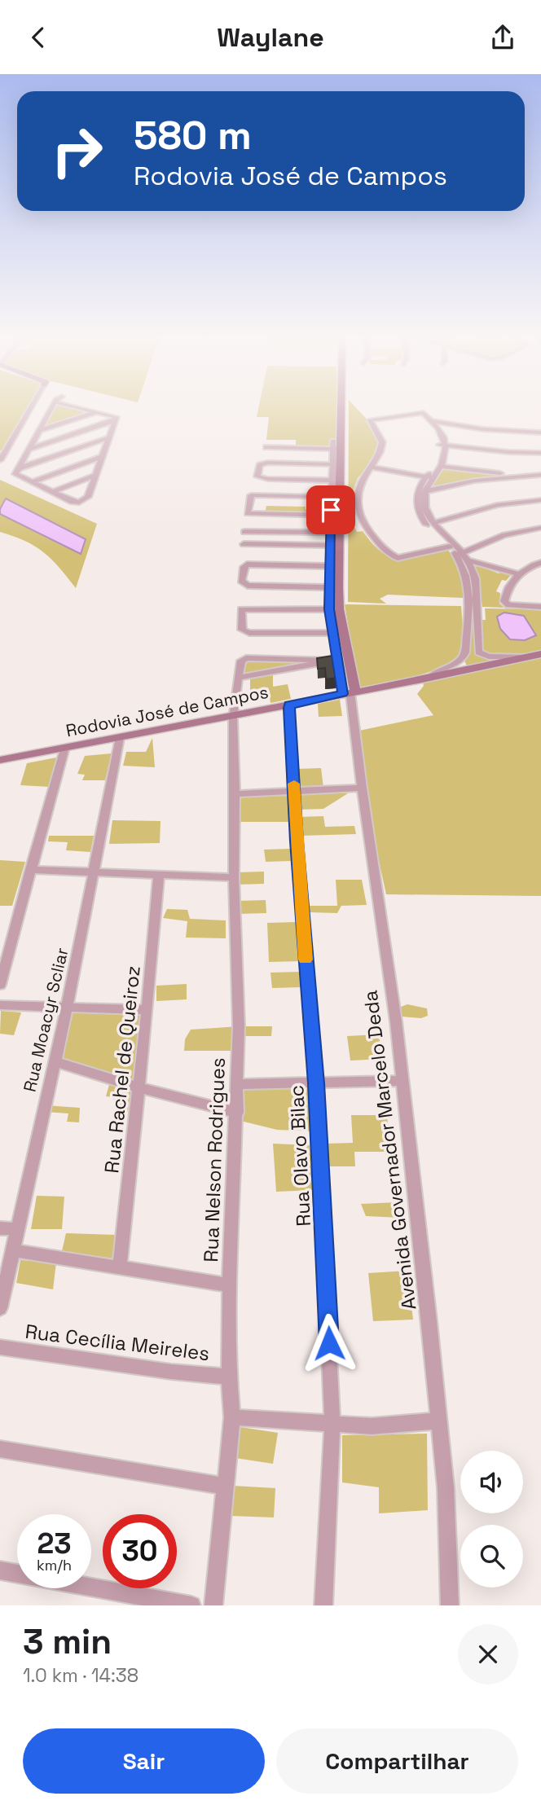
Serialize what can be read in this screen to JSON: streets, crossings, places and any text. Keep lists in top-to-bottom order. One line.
{"streets":{"street":["Rodovia José de Campos","Rua Moacyr Scliar","Rua Rachel de Queiroz","Avenida Governador Marcelo Deda","Rua Olavo Bilac","Rua Nelson Rodrigues","Rua Cecília Meireles"]},"crossings":[["Rodovia José de Campos","Rua Moacyr Scliar"],["Rodovia José de Campos","Avenida Governador Marcelo Deda"],["Rodovia José de Campos","Rua Olavo Bilac"],["Rodovia José de Campos","Rua Nelson Rodrigues"],["Rua Nelson Rodrigues","Rua Cecília Meireles"]],"page":{"header":"Waylane","turn":["580 m","Rodovia José de Campos"],"speed":"23 km/h","limit":"30","heading":["3 min","1.0 km · 14:38"],"buttons":["Sair","Compartilhar"]}}
